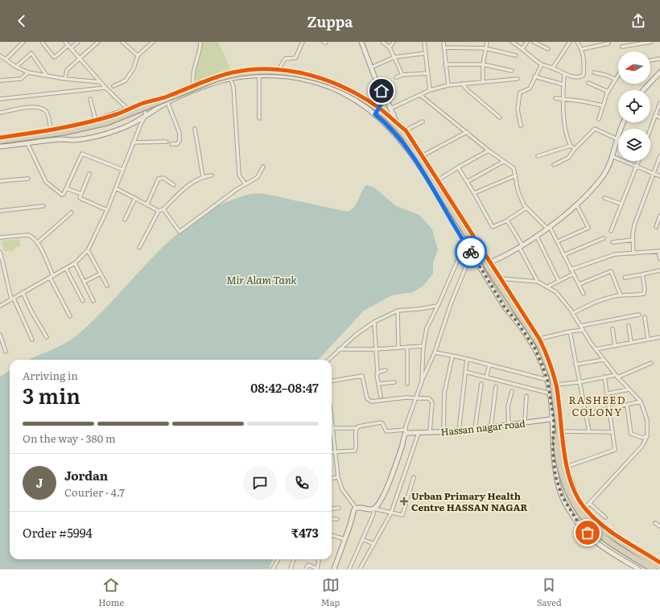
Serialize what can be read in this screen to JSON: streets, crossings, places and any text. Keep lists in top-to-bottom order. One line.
{"streets":{"street":["Hassan nagar road"]},"districts":["RASHEED COLONY"],"water":["Mir Alam Tank"],"places":{"health":["Urban Primary Health Centre HASSAN NAGAR"]},"north":"left","page":{"header":"Zuppa","heading":["3 min","Arriving in","08:42–08:47"],"panel":["Jordan","Courier · 4.7","Order #5994","₹473"],"bar":"On the way · 380 m","round":"J","tabs":["Home","Map","Saved"]}}
